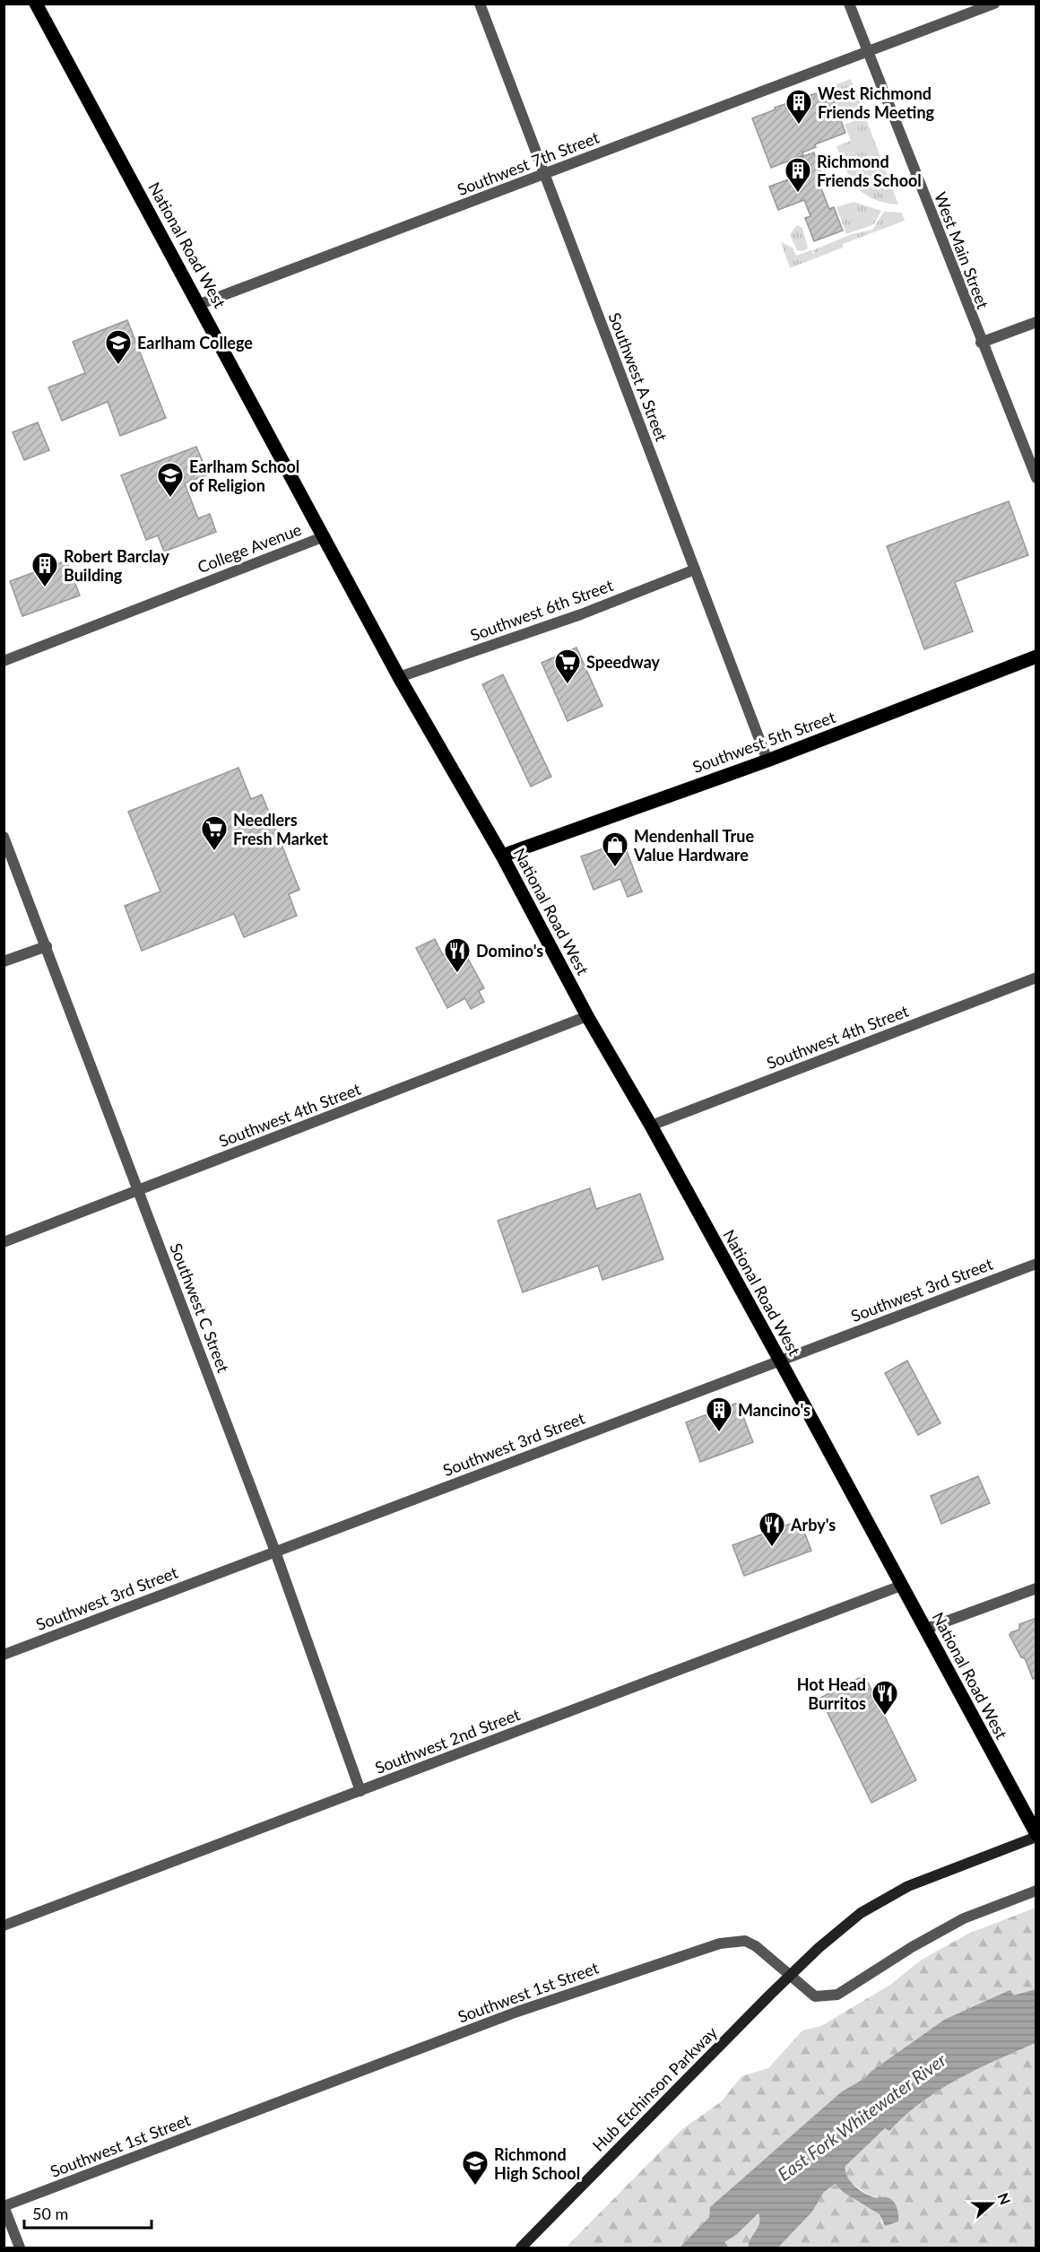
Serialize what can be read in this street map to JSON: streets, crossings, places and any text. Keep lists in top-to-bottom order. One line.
{"streets":{"main road":["National Road West","Southwest 5th Street"],"street":["Southwest 7th Street","West Main Street","Southwest A Street","College Avenue","Southwest 6th Street","Southwest 4th Street","Southwest 3rd Street","Southwest C Street","Southwest 2nd Street","Southwest 1st Street","Hub Etchinson Parkway"]},"crossings":[["Southwest 7th Street","National Road West"],["Southwest 7th Street","West Main Street"],["Southwest 7th Street","Southwest A Street"],["National Road West","College Avenue"],["National Road West","Southwest 6th Street"],["National Road West","Southwest 5th Street"],["National Road West","Southwest 4th Street"],["National Road West","Southwest 3rd Street"],["National Road West","Southwest 2nd Street"],["Southwest A Street","Southwest 6th Street"],["Southwest A Street","Southwest 5th Street"],["Southwest 4th Street","Southwest C Street"],["Southwest 3rd Street","Southwest C Street"],["Southwest C Street","Southwest 2nd Street"],["Southwest 1st Street","Hub Etchinson Parkway"]],"water":["East Fork Whitewater River"],"places":{"building":["West Richmond Friends Meeting","Richmond Friends School","Robert Barclay Building","Mancino's"],"school or university":["Earlham College","Earlham School of Religion","Richmond High School"],"supermarket":["Speedway","Needlers Fresh Market"],"shop":["Mendenhall True Value Hardware"],"restaurant":["Domino's","Arby's","Hot Head Burritos"]},"scale_bar":"50 m","north":"right"}
